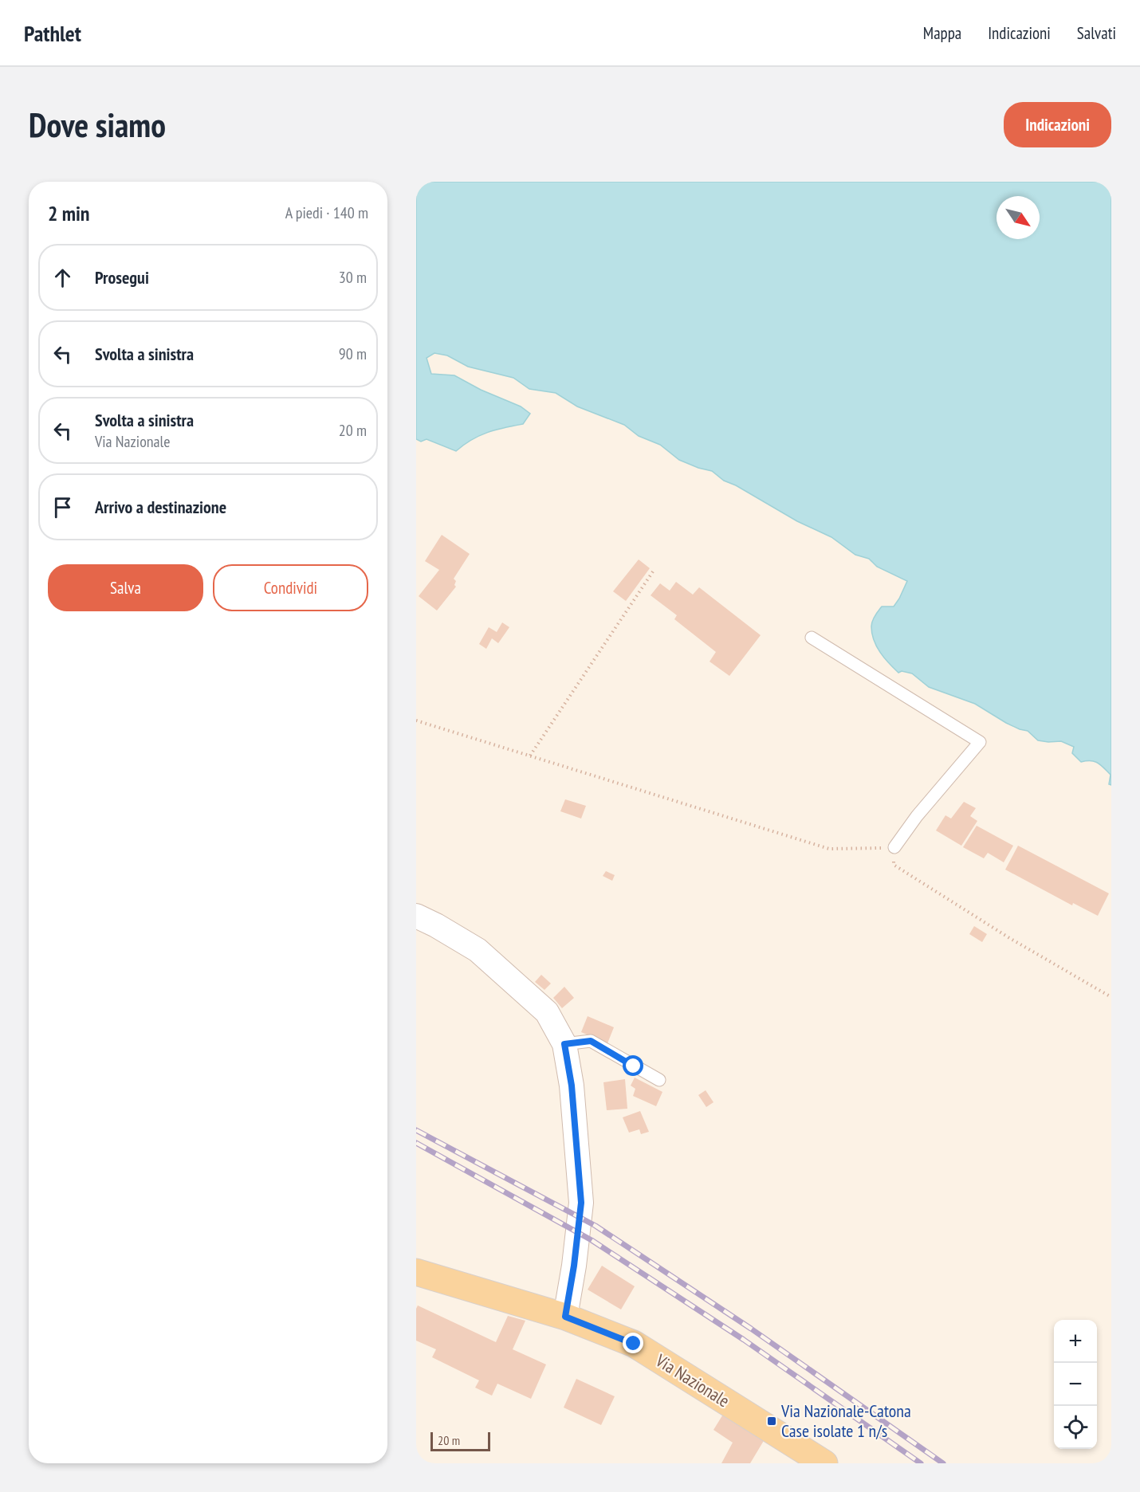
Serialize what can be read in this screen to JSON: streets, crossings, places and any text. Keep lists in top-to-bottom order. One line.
{"streets":{"main road":["Via Nazionale"]},"places":{"transit":["Via Nazionale-Catona Case isolate 1 n/s"]},"scale_bar":"20 m","north":"bottom right","page":{"header":"Pathlet","nav":["Mappa","Indicazioni","Salvati"],"buttons":["Indicazioni",["Salva","Condividi"]],"title":"Dove siamo","heading":["2 min","A piedi · 140 m"],"list":[["Prosegui","30 m"],["Svolta a sinistra","90 m"],["Svolta a sinistra","Via Nazionale","20 m"],"Arrivo a destinazione"],"map_buttons":["+","−"],"scale":"20 m"}}
